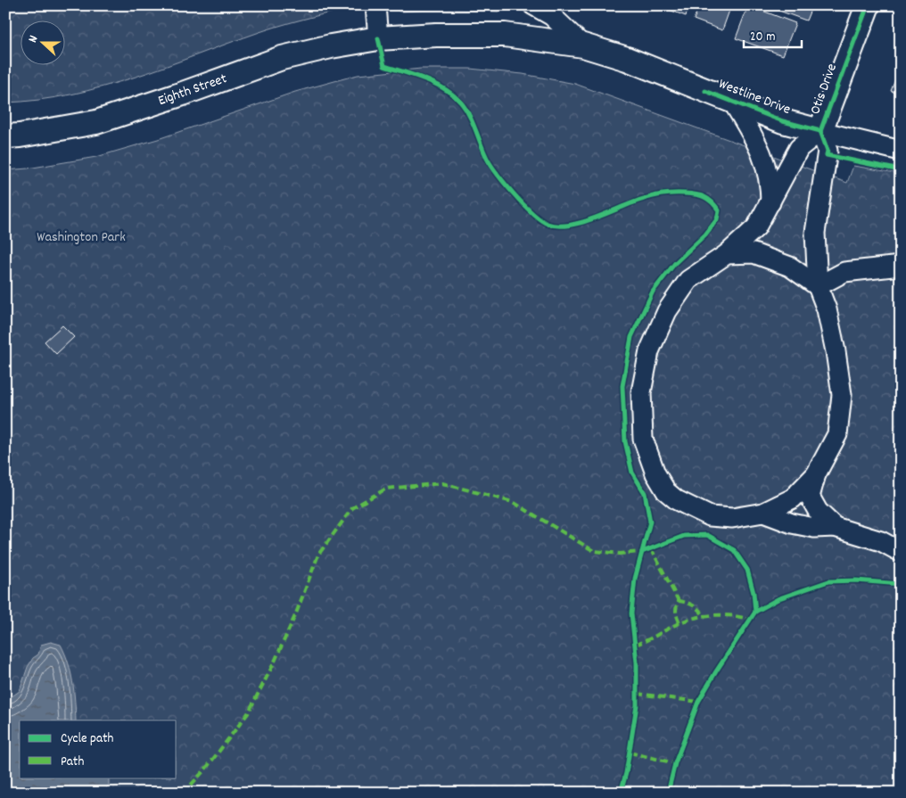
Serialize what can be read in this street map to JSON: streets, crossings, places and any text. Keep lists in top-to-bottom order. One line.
{"streets":{"main road":["Otis Drive","Eighth Street","Westline Drive"]},"crossings":[["Otis Drive","Westline Drive"],["Eighth Street","Westline Drive"]],"parks":["Washington Park"],"legend":["Cycle path","Path"],"scale_bar":"20 m","north":"left"}
